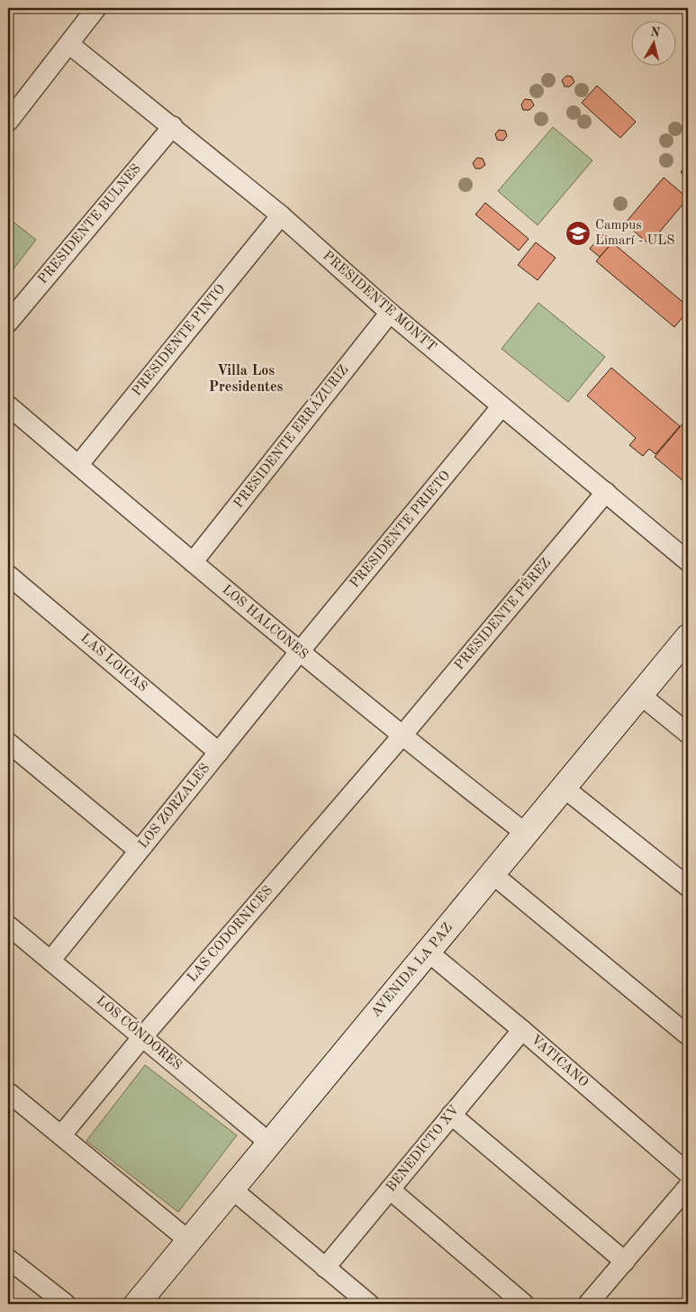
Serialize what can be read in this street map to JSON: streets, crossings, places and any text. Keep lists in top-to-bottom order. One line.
{"streets":{"main road":["AVENIDA LA PAZ"],"street":["PRESIDENTE BULNES","PRESIDENTE MONTT","PRESIDENTE PINTO","PRESIDENTE ERRÁZURIZ","PRESIDENTE PRIETO","PRESIDENTE PÉREZ","LOS HALCONES","LAS LOICAS","LOS ZORZALES","LAS CODORNICES","LOS CÓNDORES","VATICANO","BENEDICTO XV"]},"crossings":[["PRESIDENTE BULNES","PRESIDENTE MONTT"],["PRESIDENTE MONTT","PRESIDENTE PINTO"],["PRESIDENTE MONTT","PRESIDENTE ERRÁZURIZ"],["PRESIDENTE MONTT","PRESIDENTE PRIETO"],["PRESIDENTE MONTT","PRESIDENTE PÉREZ"],["PRESIDENTE PINTO","LOS HALCONES"],["PRESIDENTE ERRÁZURIZ","LOS HALCONES"],["PRESIDENTE PRIETO","LOS HALCONES"],["PRESIDENTE PRIETO","LOS ZORZALES"],["PRESIDENTE PÉREZ","LOS HALCONES"],["PRESIDENTE PÉREZ","LAS CODORNICES"],["LOS HALCONES","LOS ZORZALES"],["LOS HALCONES","LAS CODORNICES"],["LOS HALCONES","AVENIDA LA PAZ"],["LAS LOICAS","LOS ZORZALES"],["LOS ZORZALES","LOS CÓNDORES"],["LAS CODORNICES","LOS CÓNDORES"],["AVENIDA LA PAZ","LOS CÓNDORES"],["AVENIDA LA PAZ","VATICANO"],["VATICANO","BENEDICTO XV"]],"districts":["Villa Los Presidentes"],"places":{"school or university":["Campus Limarí - ULS"]},"north":"top"}
